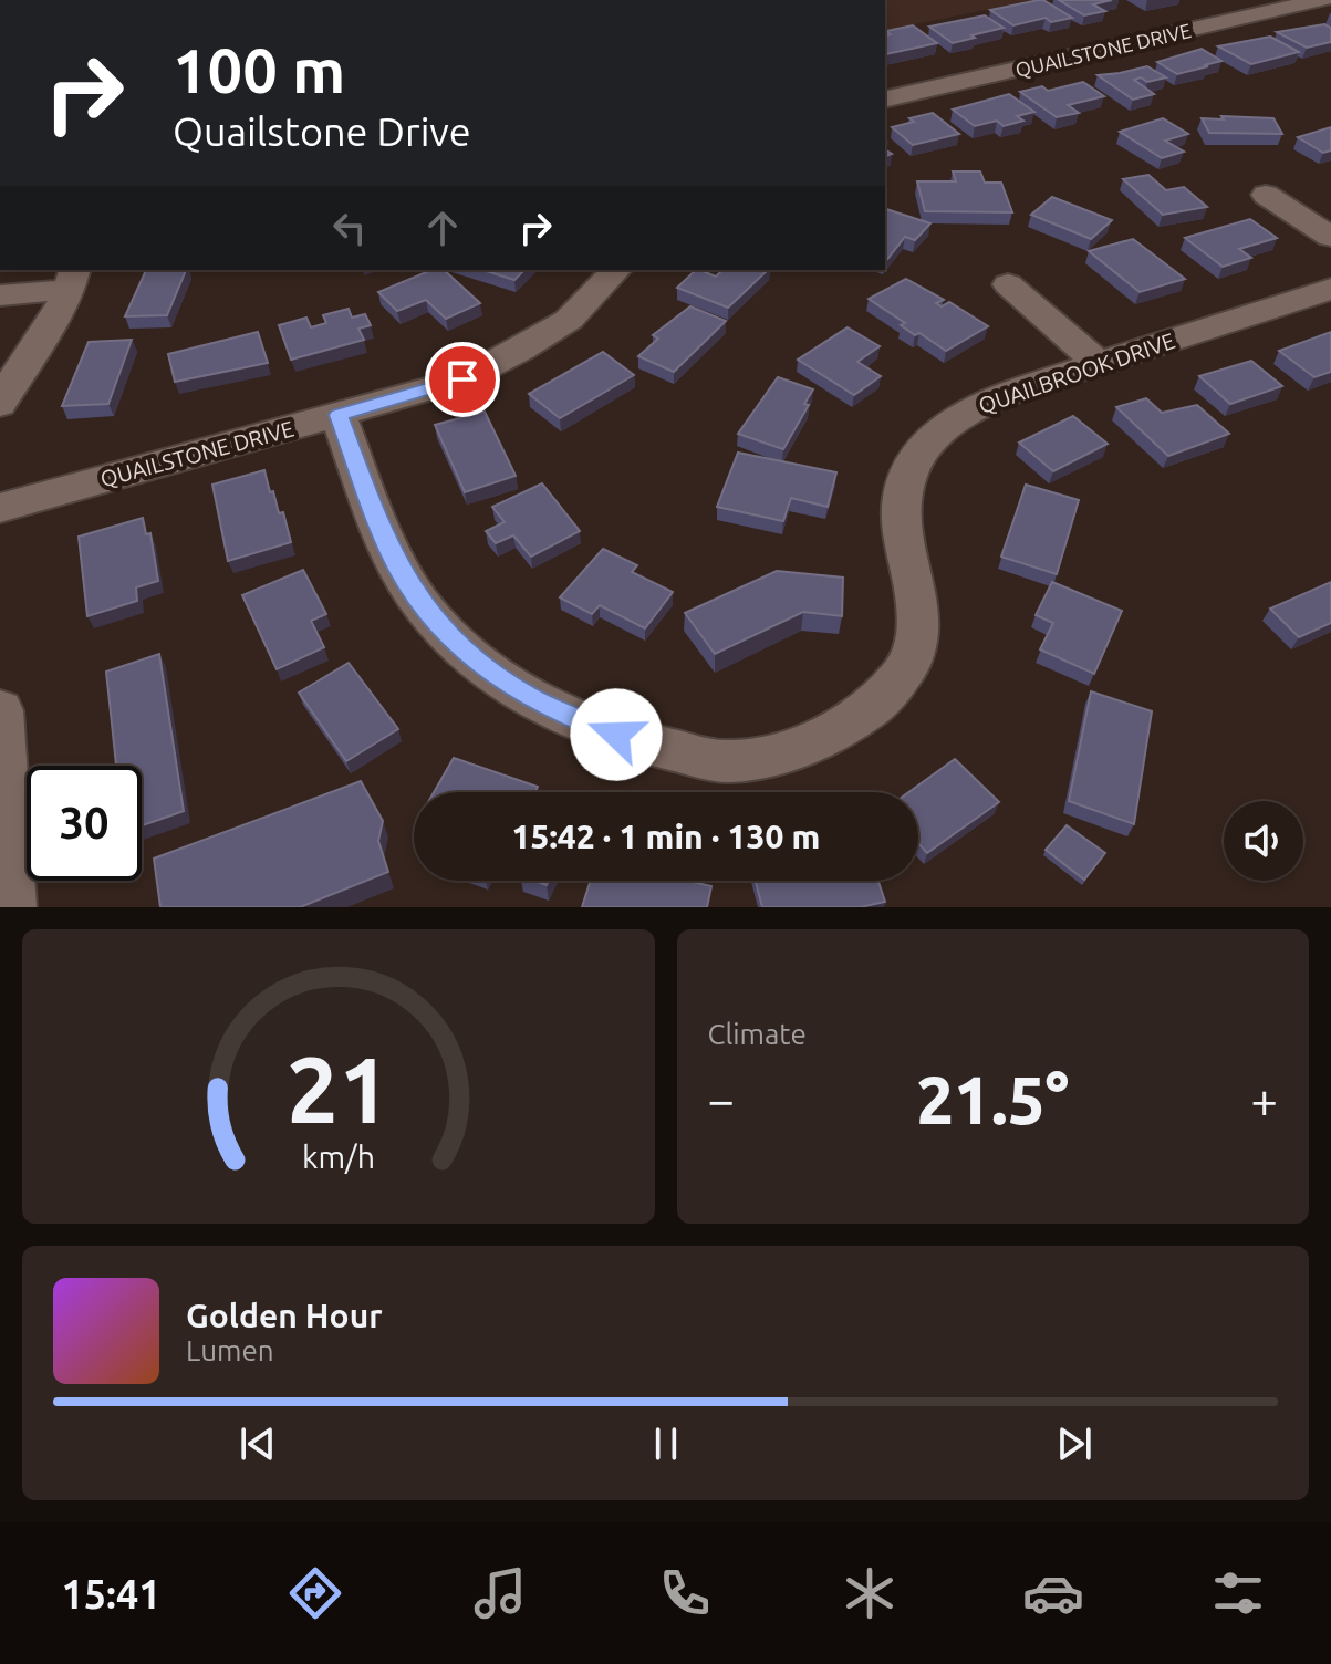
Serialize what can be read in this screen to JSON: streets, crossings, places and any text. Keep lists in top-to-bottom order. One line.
{"streets":{"street":["QUAILSTONE DRIVE","QUAILBROOK DRIVE"]},"crossings":[["QUAILSTONE DRIVE","QUAILBROOK DRIVE"]],"page":{"turn":["100 m","Quailstone Drive"],"limit":"30","trip":"15:42 · 1 min · 130 m","tile":"Climate","heat":["−","21.5°","+"],"song":["Golden Hour","Lumen"],"tabs":"15:41","gauge":["21","km/h"]}}
